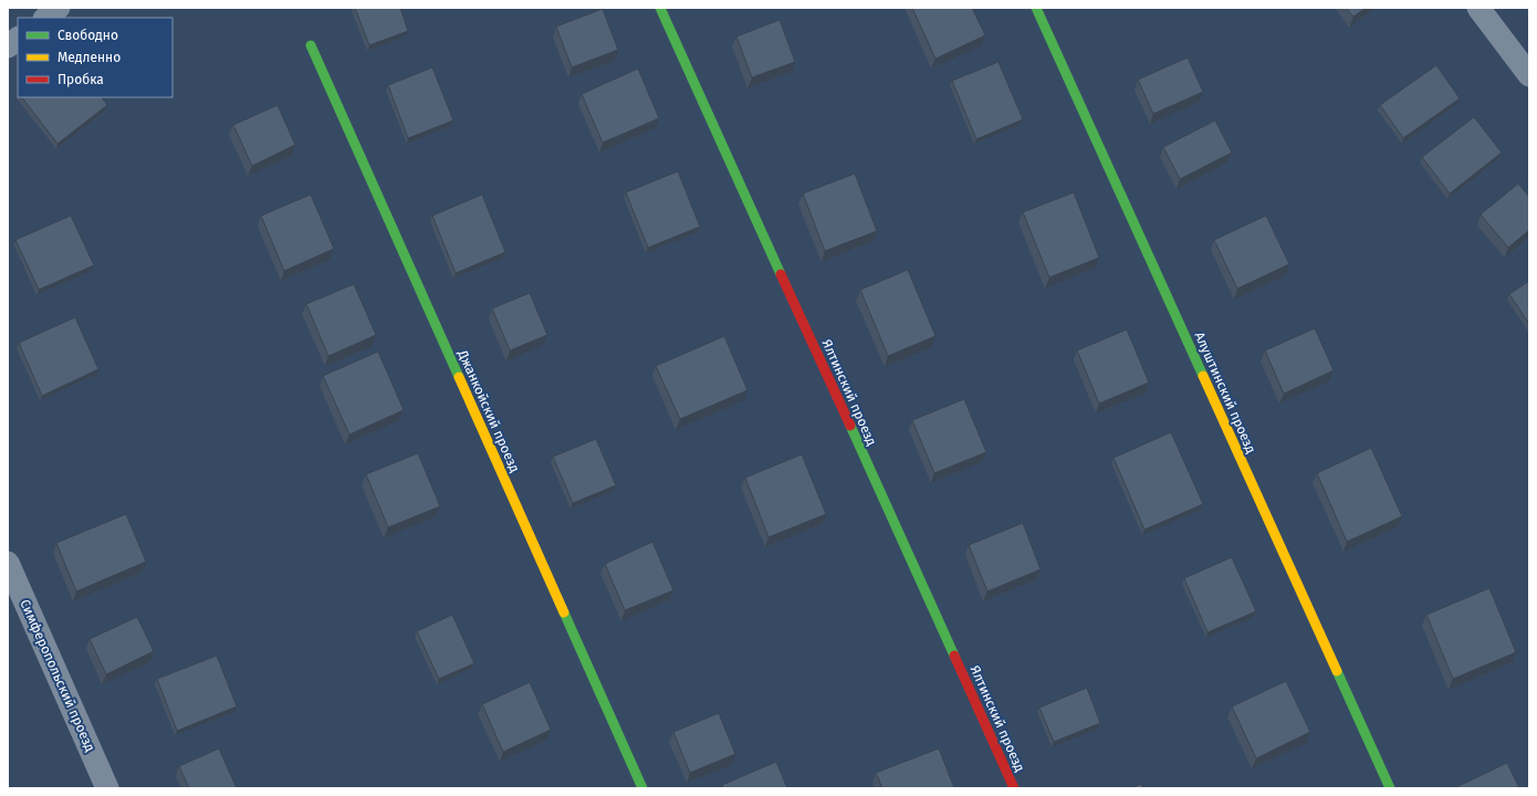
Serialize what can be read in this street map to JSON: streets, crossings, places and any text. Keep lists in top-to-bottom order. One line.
{"streets":{"street":["Ялтинский проезд","Алуштинский проезд","Джанкойский проезд","Симферопольский проезд"]},"legend":["Свободно","Медленно","Пробка"]}
